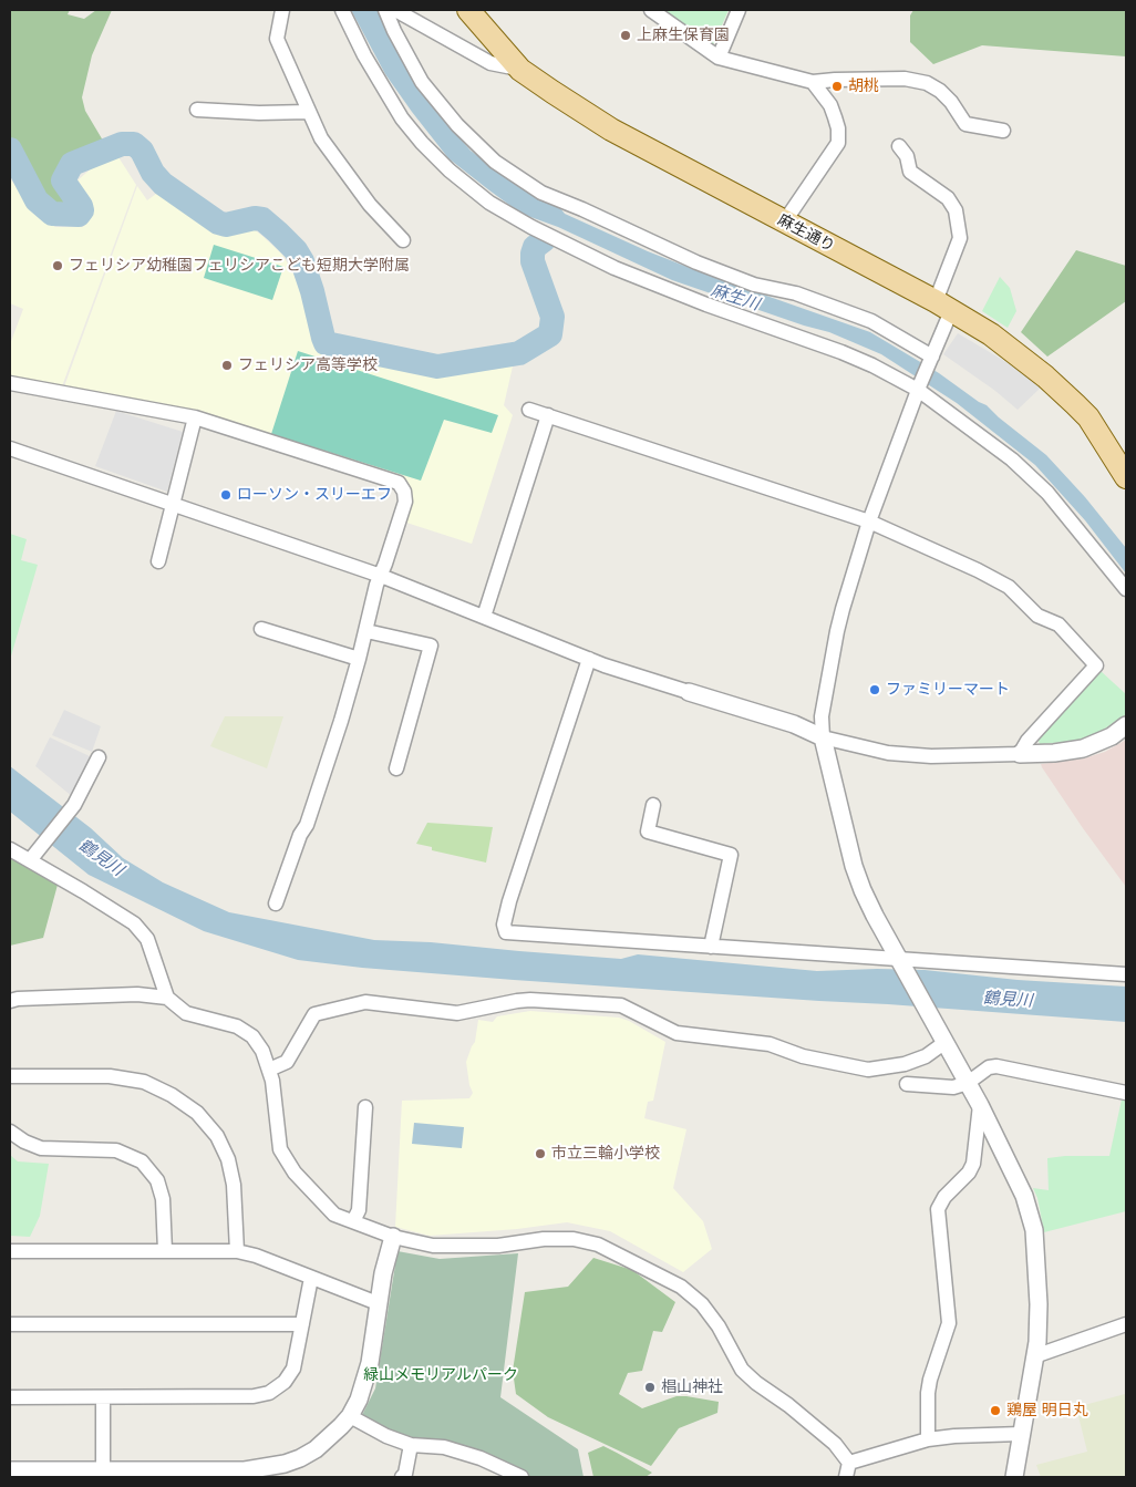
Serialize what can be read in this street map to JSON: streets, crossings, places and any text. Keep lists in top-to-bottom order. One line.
{"streets":{"main road":["麻生通り"]},"water":["麻生川","鶴見川"],"parks":["緑山メモリアルパーク"],"places":["上麻生保育園","胡桃","フェリシア幼稚園フェリシアこども短期大学附属","フェリシア高等学校","ローソン・スリーエフ","ファミリーマート","市立三輪小学校","椙山神社","鶏屋 明日丸"]}
